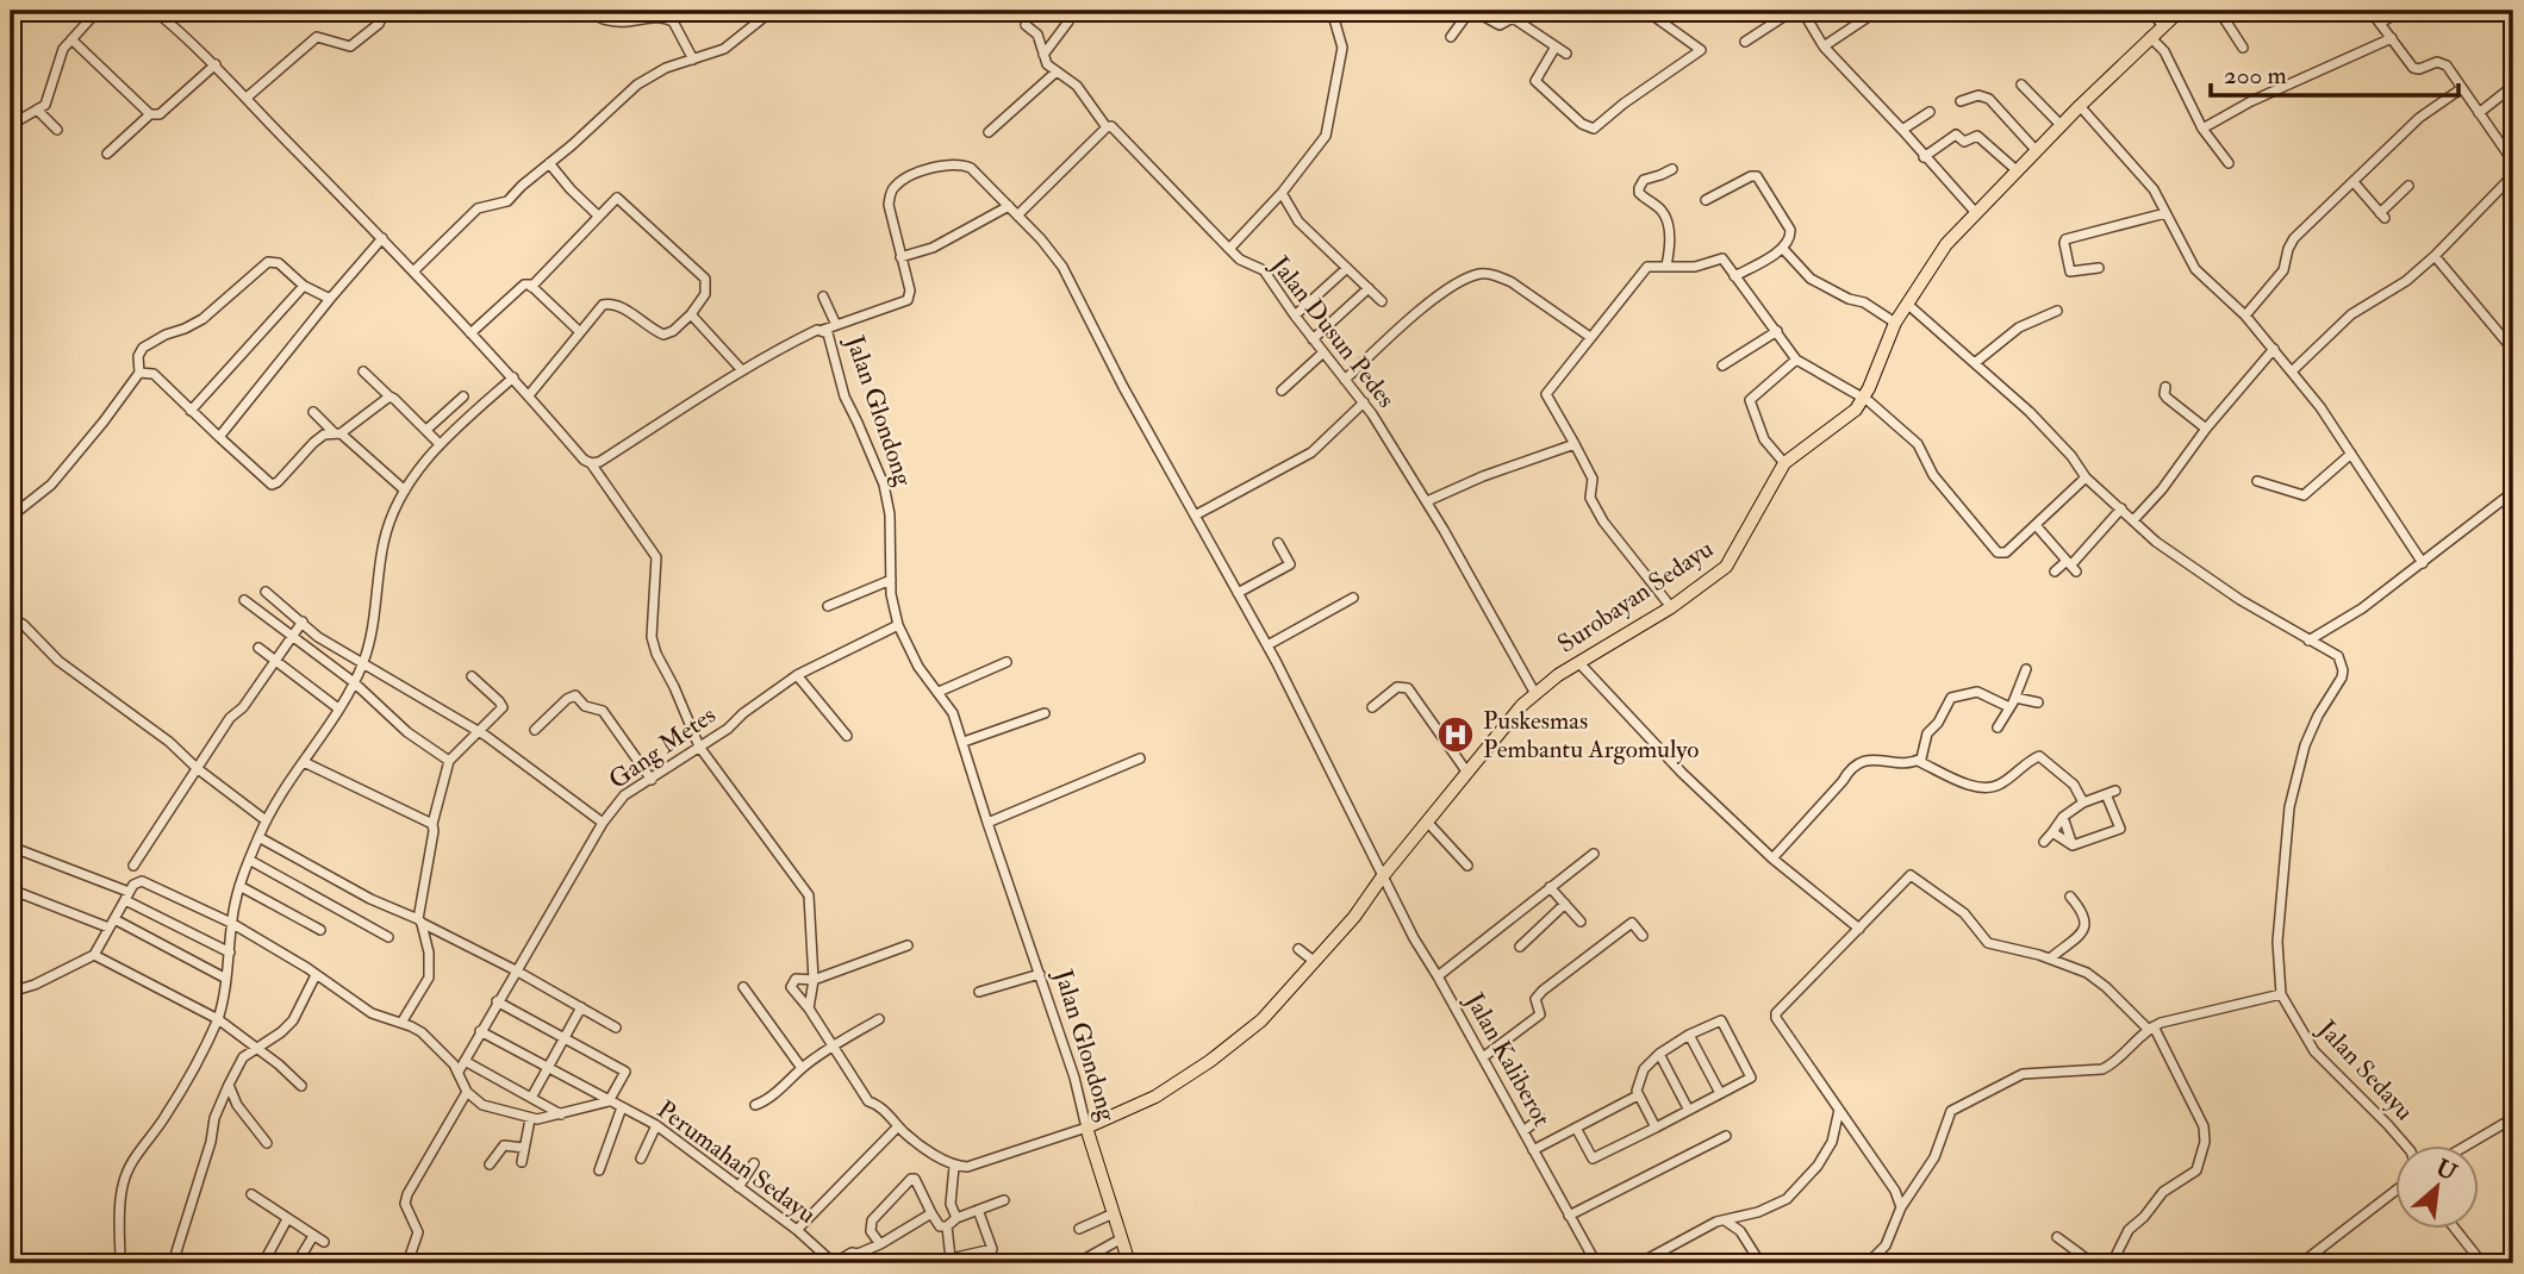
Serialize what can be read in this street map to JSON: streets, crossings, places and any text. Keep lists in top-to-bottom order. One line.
{"streets":{"main road":["Jalan Glondong","Surobayan Sedayu"],"street":["Jalan Dusun Pedes","Gang Metes","Jalan Kaliberot","Jalan Sedayu","Perumahan Sedayu"]},"crossings":[["Jalan Dusun Pedes","Surobayan Sedayu"],["Jalan Glondong","Surobayan Sedayu"],["Jalan Glondong","Gang Metes"],["Surobayan Sedayu","Jalan Kaliberot"],["Gang Metes","Perumahan Sedayu"]],"places":{"hospital":["Puskesmas Pembantu Argomulyo"]},"scale_bar":"200 m","north":"top right"}
